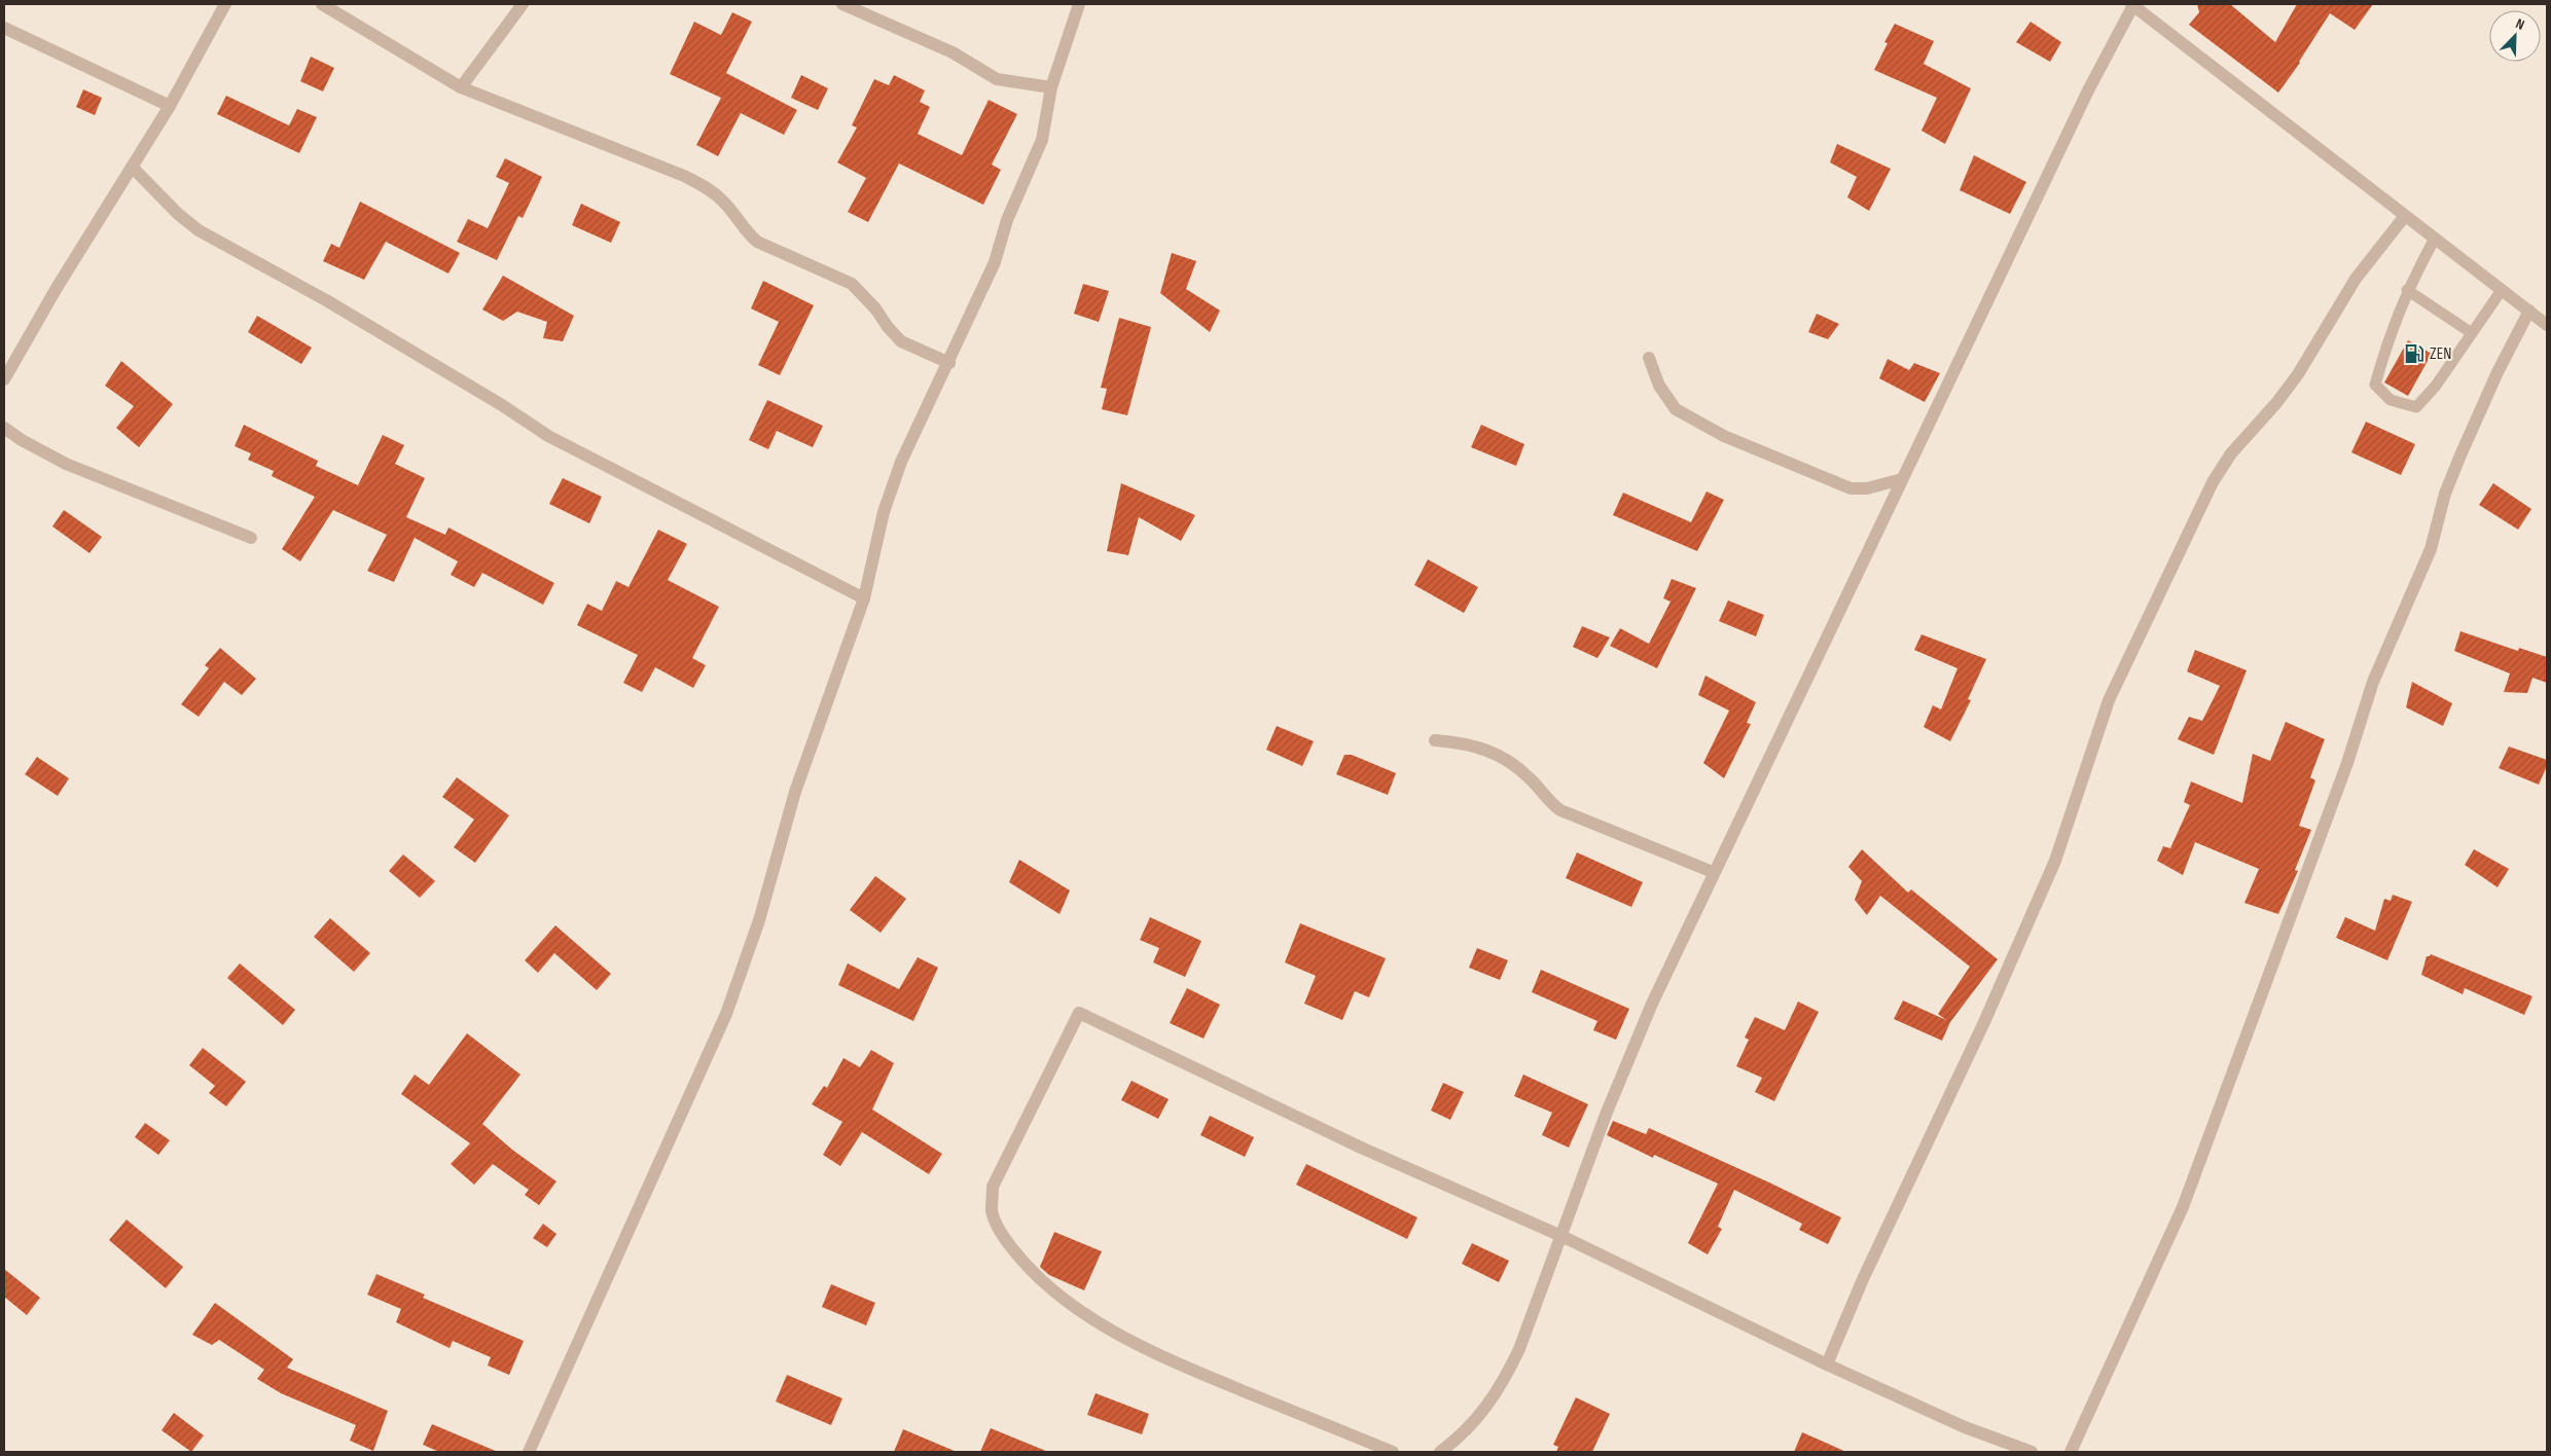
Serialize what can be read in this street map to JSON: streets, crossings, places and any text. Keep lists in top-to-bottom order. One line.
{"places":{"fuel station":["ZEN"]},"north":"top right"}
